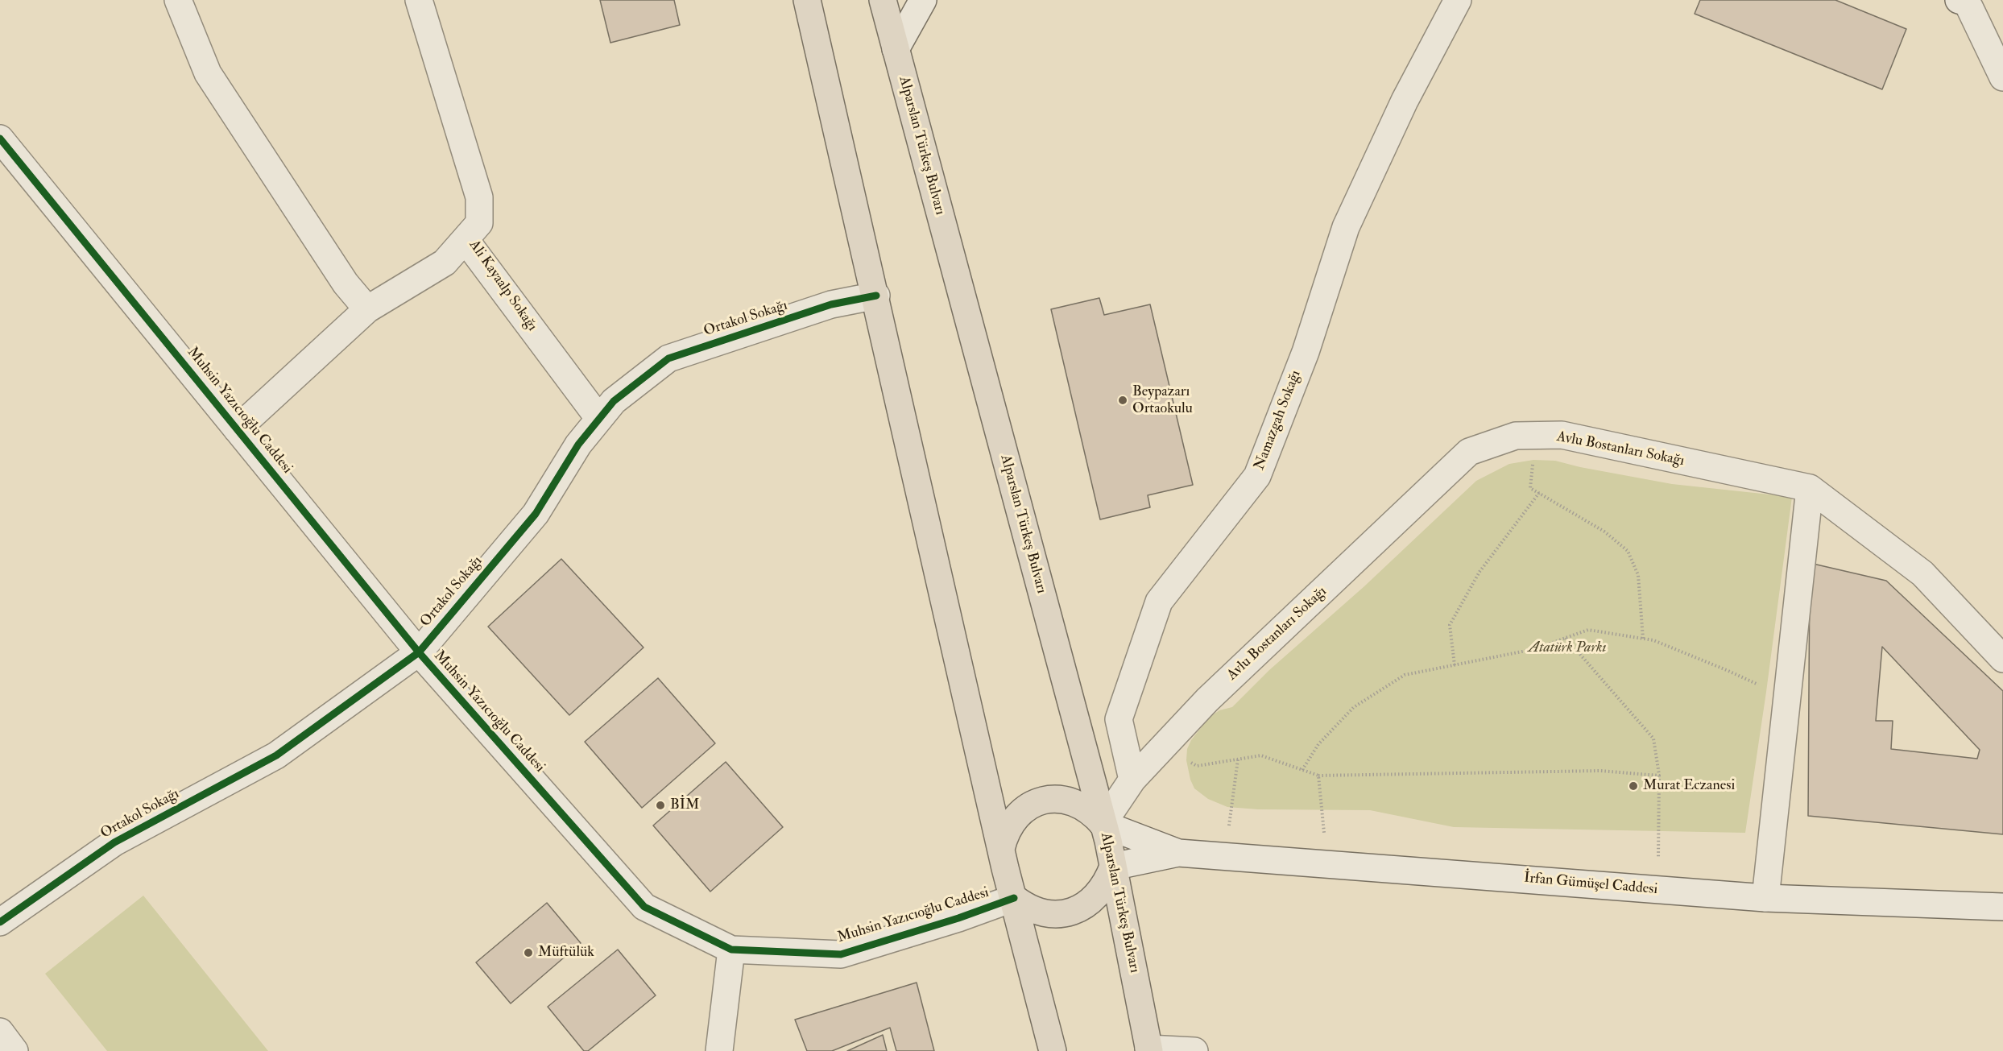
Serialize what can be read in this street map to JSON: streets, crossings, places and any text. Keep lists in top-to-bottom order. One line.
{"streets":{"highway":["Alparslan Türkeş Bulvarı"],"street":["Ali Kayaalp Sokağı","Ortakol Sokağı","Muhsin Yazıcıoğlu Caddesi","Namazgah Sokağı","Avlu Bostanları Sokağı","İrfan Gümüşel Caddesi"]},"crossings":[["Alparslan Türkeş Bulvarı","Muhsin Yazıcıoğlu Caddesi"],["Alparslan Türkeş Bulvarı","İrfan Gümüşel Caddesi"],["Ali Kayaalp Sokağı","Ortakol Sokağı"],["Ortakol Sokağı","Muhsin Yazıcıoğlu Caddesi"],["Muhsin Yazıcıoğlu Caddesi","İrfan Gümüşel Caddesi"],["Namazgah Sokağı","Avlu Bostanları Sokağı"]],"parks":["Atatürk Parkı"],"places":["Beypazarı Ortaokulu","Murat Eczanesi","BİM","Müftülük"]}
